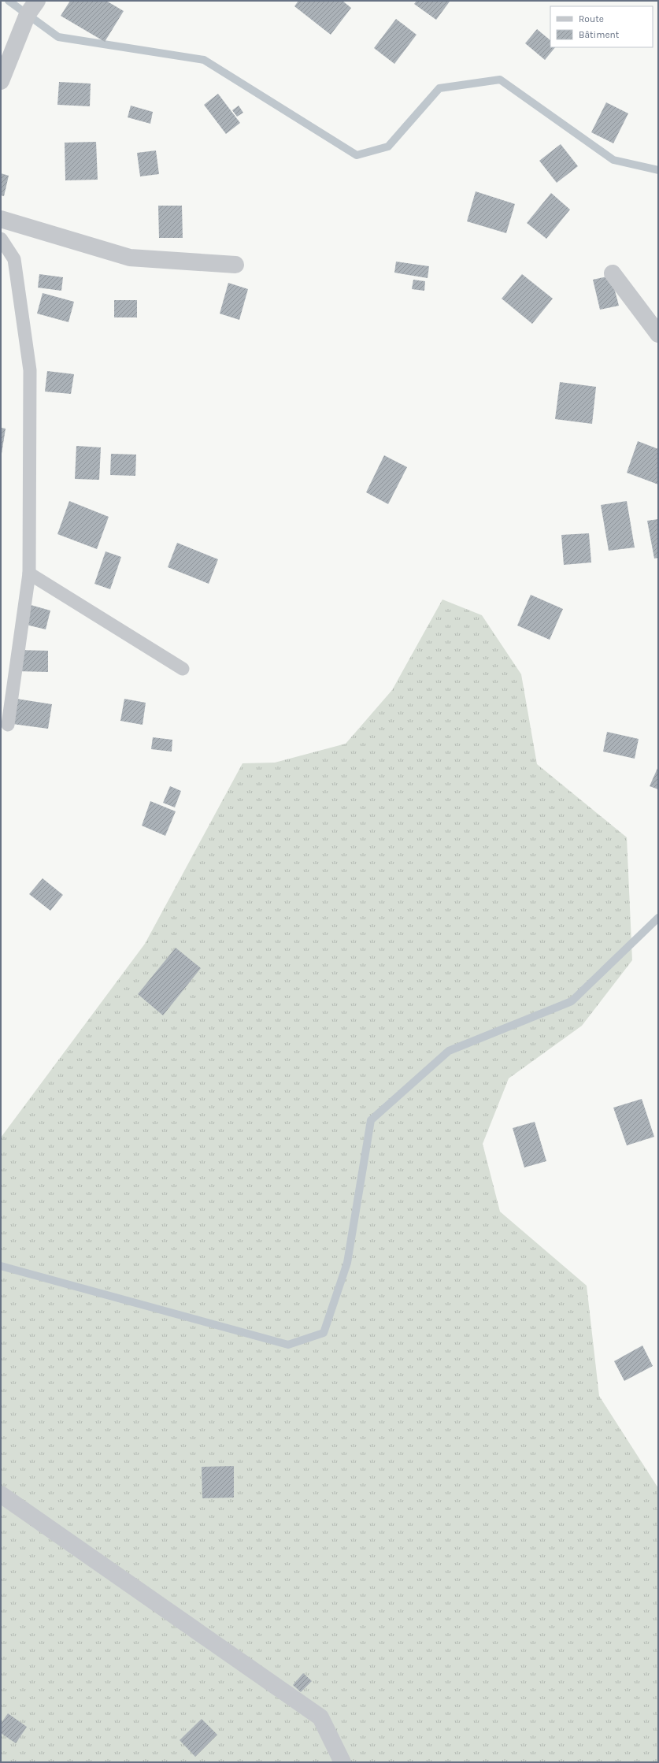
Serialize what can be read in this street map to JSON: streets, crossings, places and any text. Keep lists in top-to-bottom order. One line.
{"legend":["Route","Bâtiment"]}
